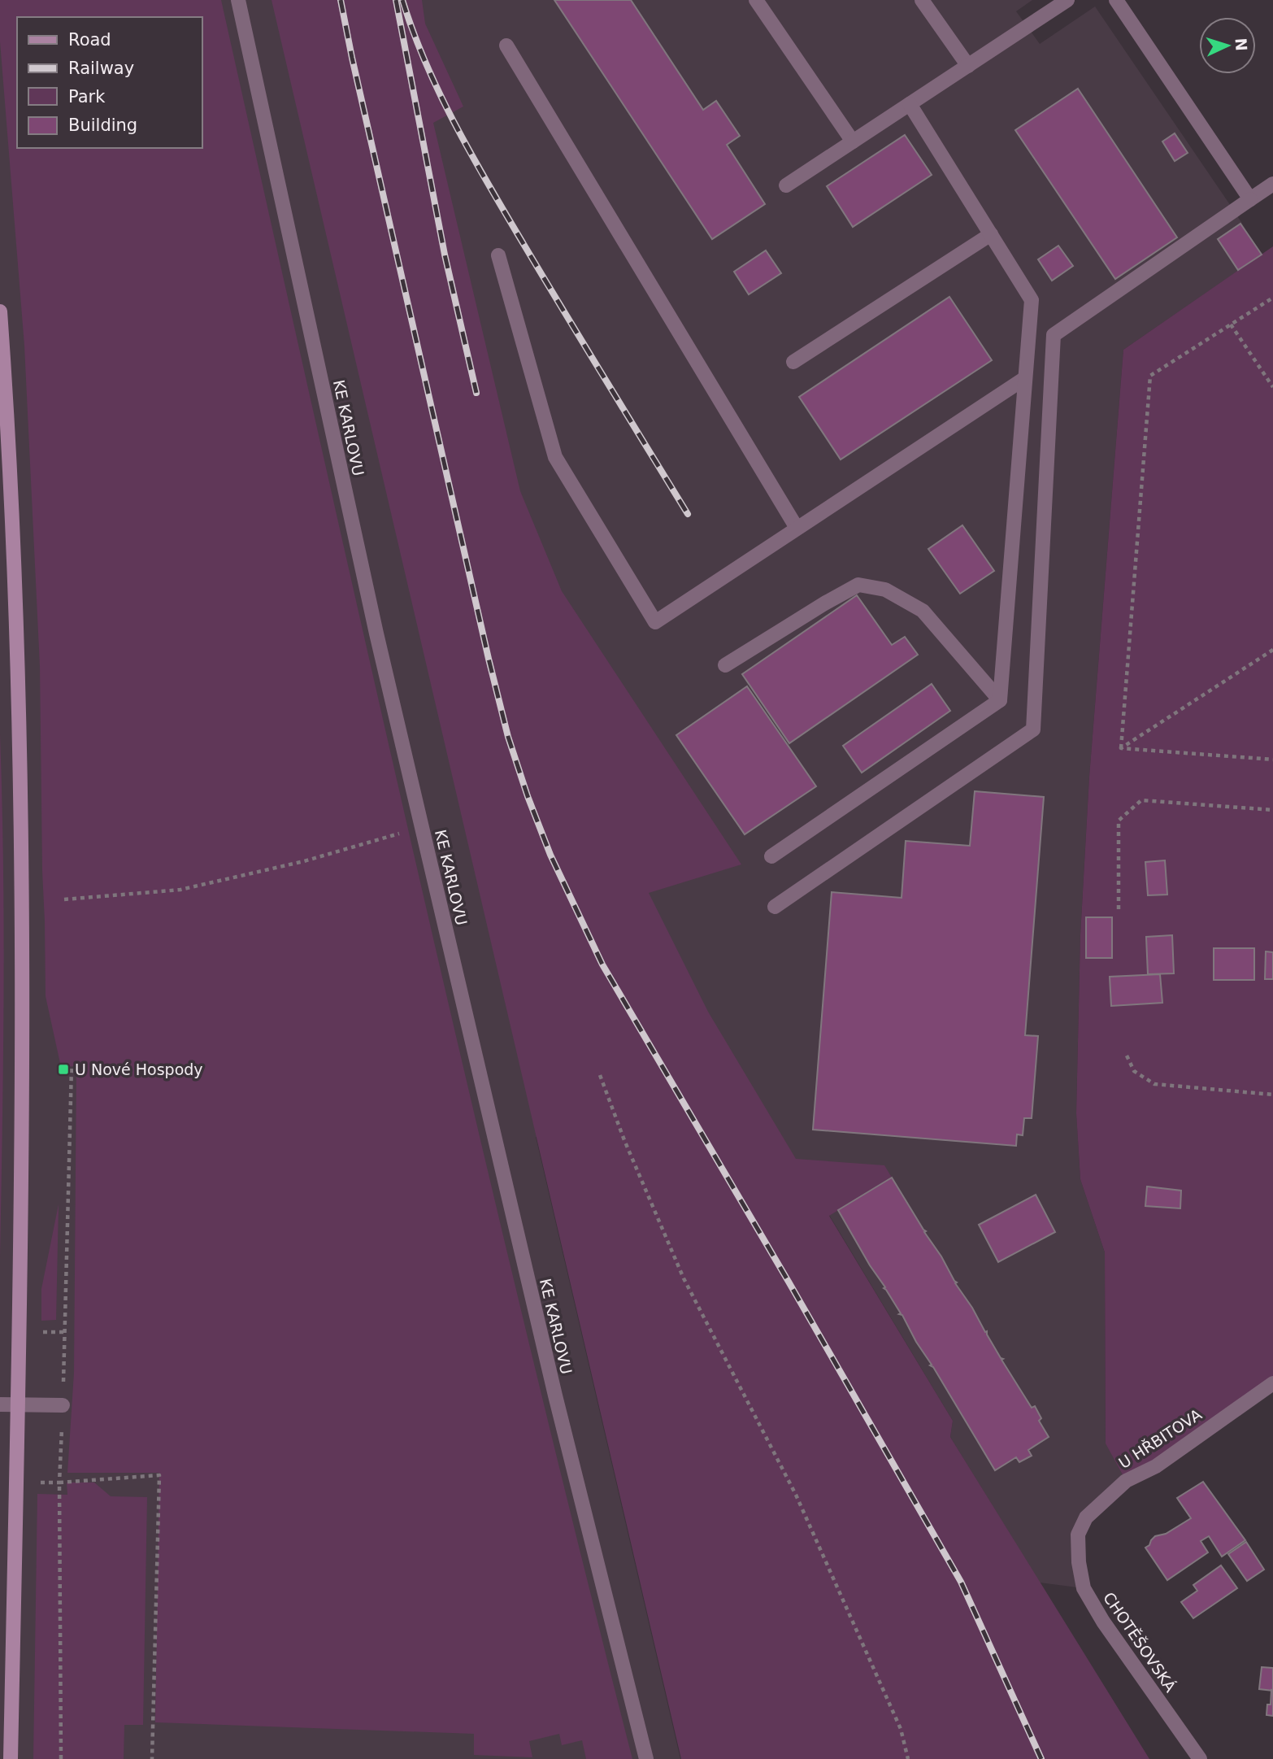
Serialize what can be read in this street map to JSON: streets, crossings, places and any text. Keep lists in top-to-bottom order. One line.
{"streets":{"street":["KE KARLOVU","U HŘBITOVA","CHOTĚŠOVSKÁ"]},"crossings":[["U HŘBITOVA","CHOTĚŠOVSKÁ"]],"places":{"transit":["U Nové Hospody"]},"legend":["Road","Railway","Park","Building"],"north":"right"}
